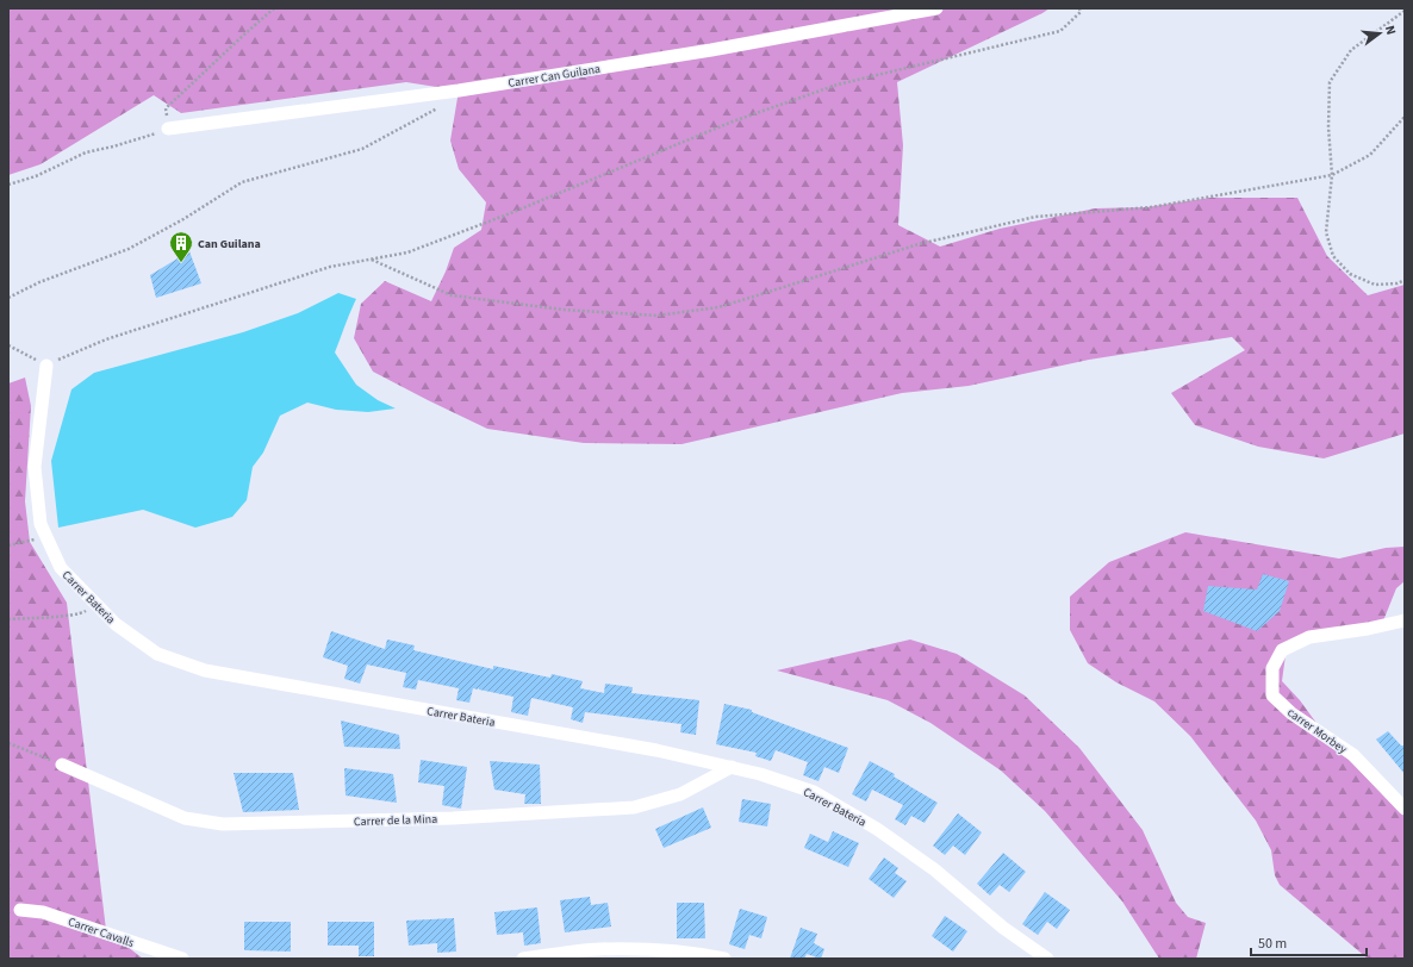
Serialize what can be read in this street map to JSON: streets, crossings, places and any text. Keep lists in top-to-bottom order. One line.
{"streets":{"street":["Carrer Can Guilana","Carrer Bateria","carrer Morbey","Carrer de la Mina","Carrer Cavalls"]},"crossings":[["Carrer Bateria","Carrer de la Mina"]],"places":{"building":["Can Guilana"]},"scale_bar":"50 m","north":"right"}
